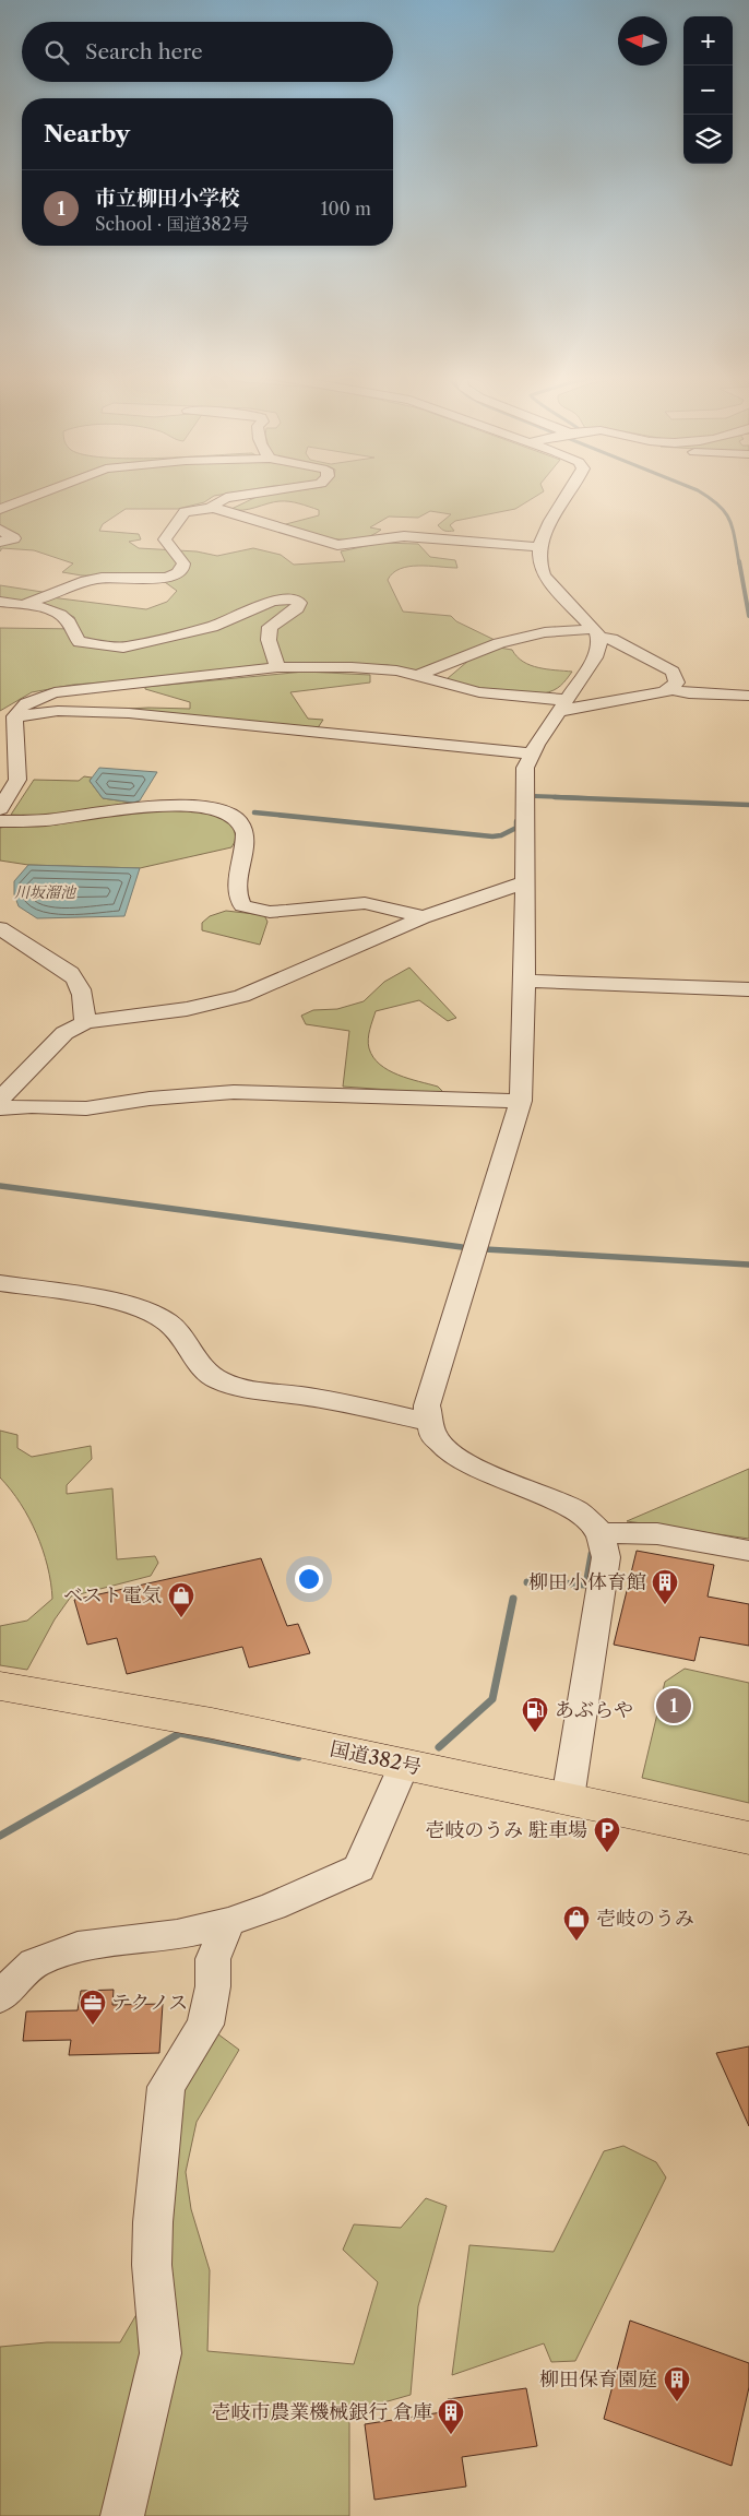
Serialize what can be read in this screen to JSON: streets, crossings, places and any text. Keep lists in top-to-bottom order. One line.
{"streets":{"highway":["国道382号"]},"water":["川坂溜池"],"places":{"building":["柳田小体育館","柳田保育園庭","壱岐市農業機械銀行 倉庫"],"shop":["ベスト電気","壱岐のうみ"],"fuel station":["あぶらや"],"parking":["壱岐のうみ 駐車場"],"office":["テクノス"]},"north":"left","page":{"map_buttons":["+","−"],"search":"Search here","heading":"Nearby","list":[{"mark":"1","name":"市立柳田小学校","note":"School · 国道382号","value":"100 m"}],"pins":"1"}}
